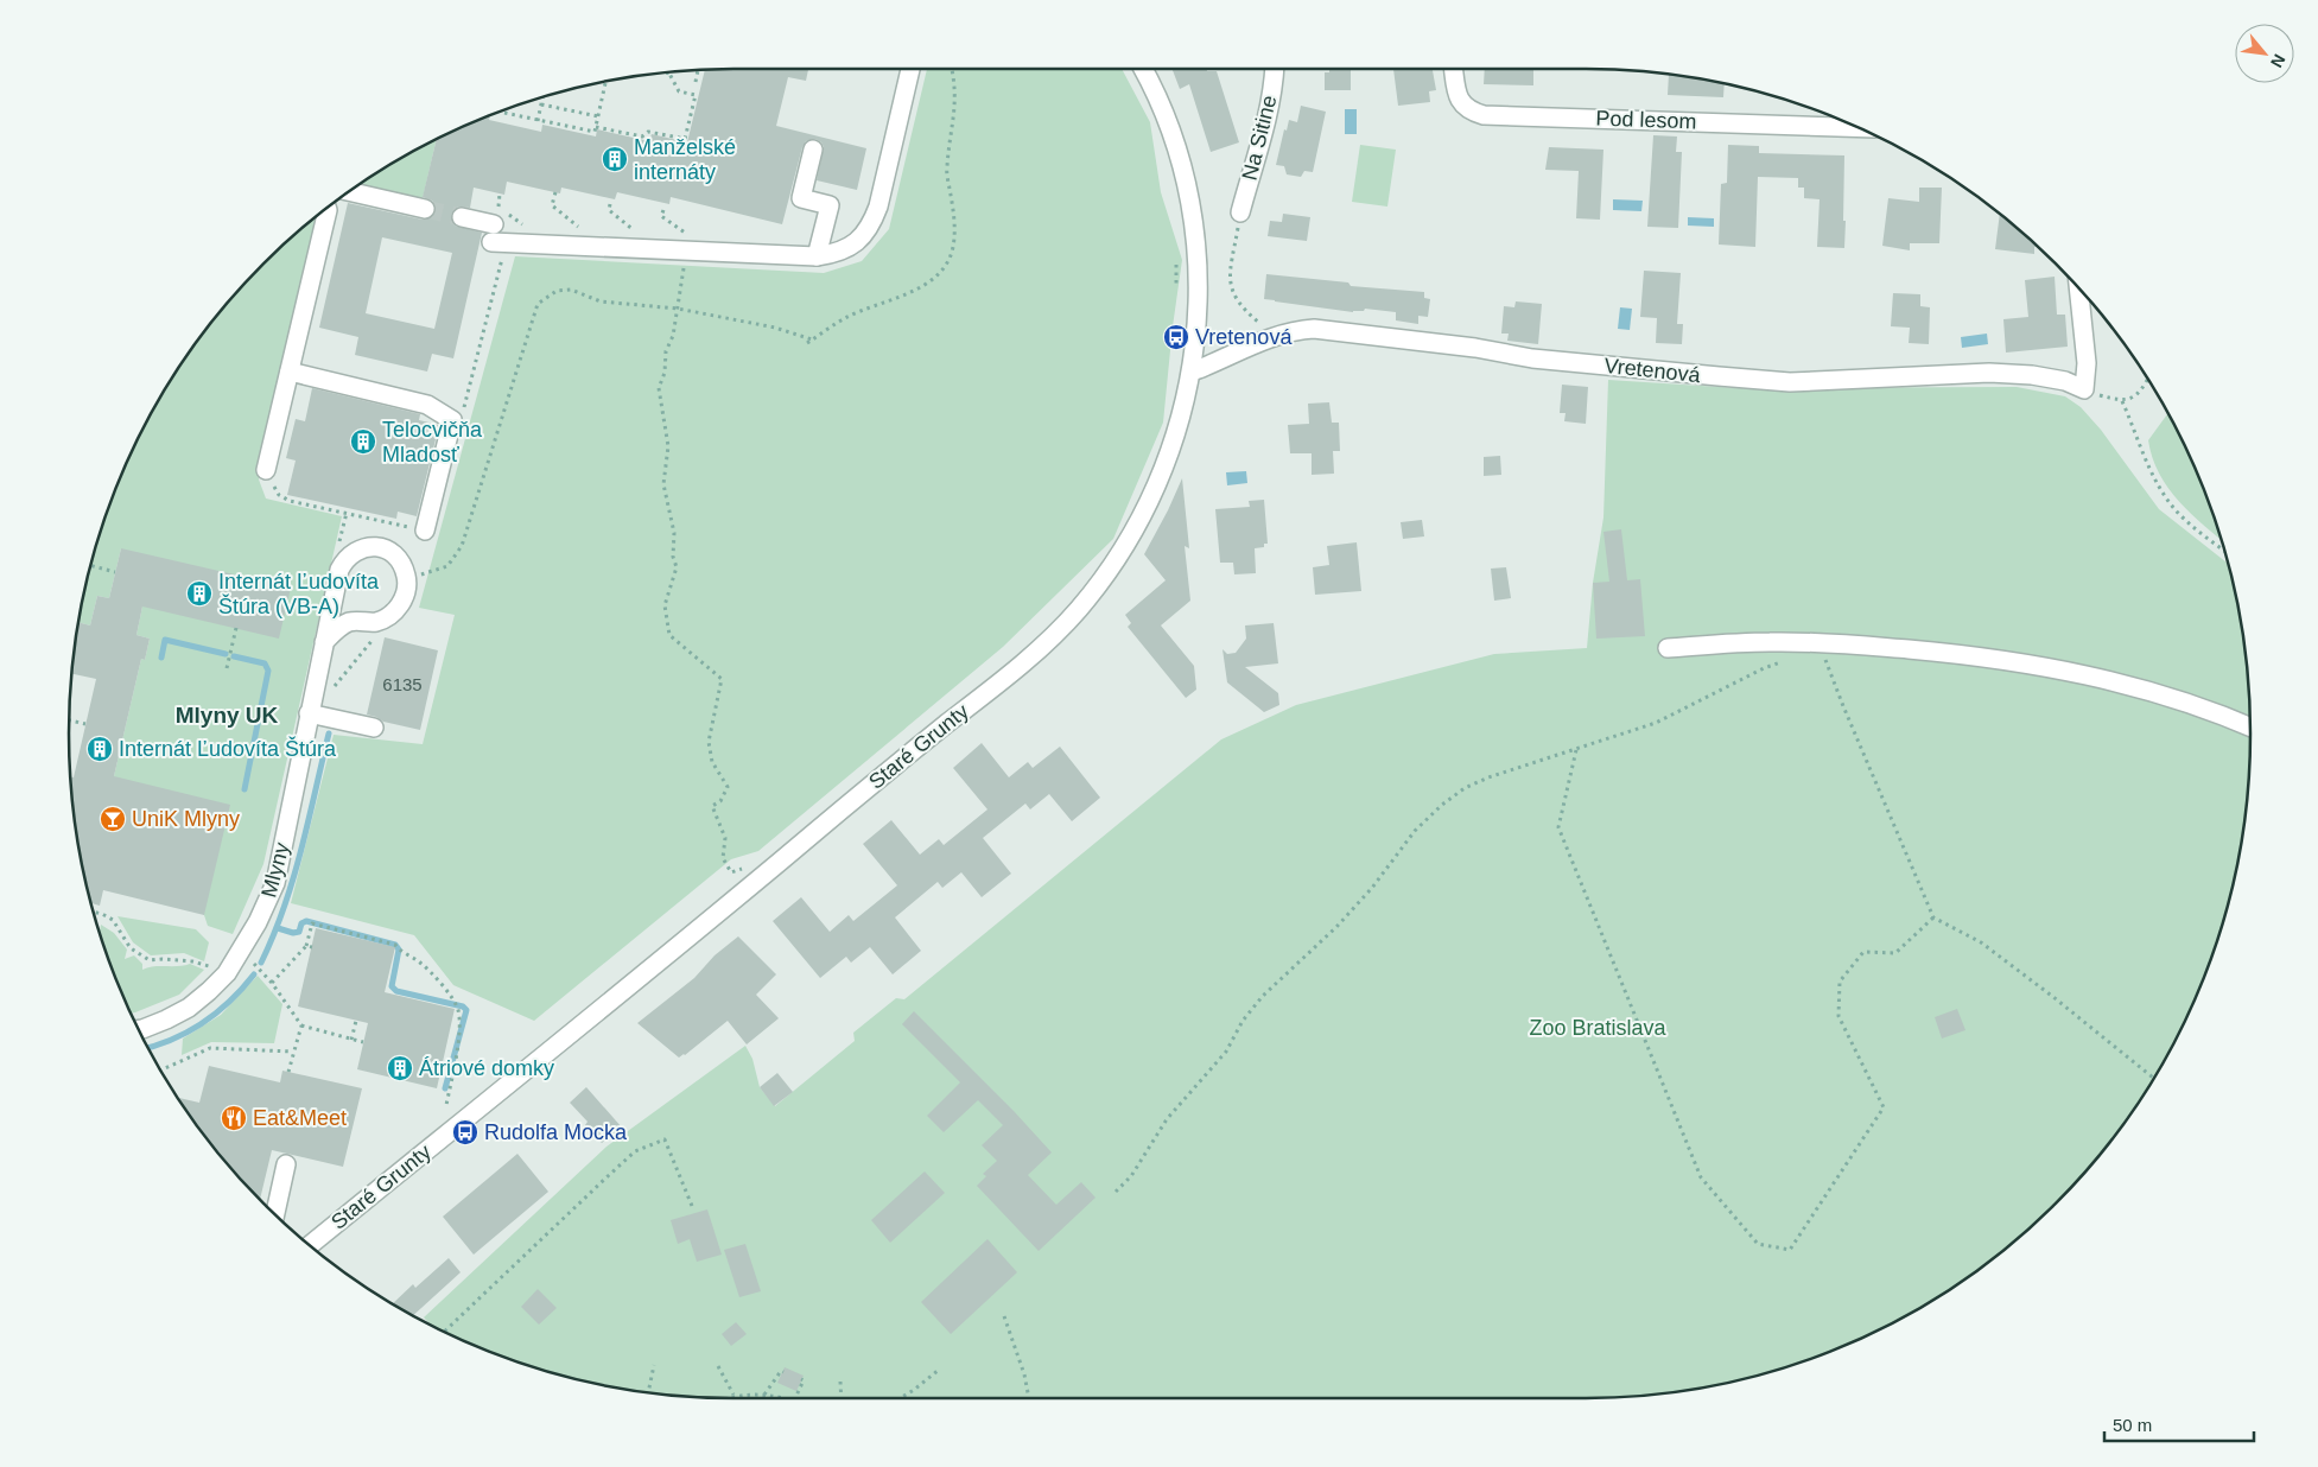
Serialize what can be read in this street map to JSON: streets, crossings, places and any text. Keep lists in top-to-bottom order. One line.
{"streets":{"street":["Pod lesom","Na Sitine","Vretenová","Staré Grunty","Mlyny"]},"crossings":[["Vretenová","Staré Grunty"]],"districts":["Mlyny UK"],"parks":["Zoo Bratislava"],"places":{"building":["Manželské internáty","Telocvičňa Mladosť","Internát Ľudovíta Štúra (VB-A)","Internát Ľudovíta Štúra","Átriové domky"],"bus stop":["Vretenová","Rudolfa Mocka"],"bar":["UniK Mlyny"],"restaurant":["Eat&Meet"]},"house_numbers":["6135"],"scale_bar":"50 m","north":"bottom right"}
